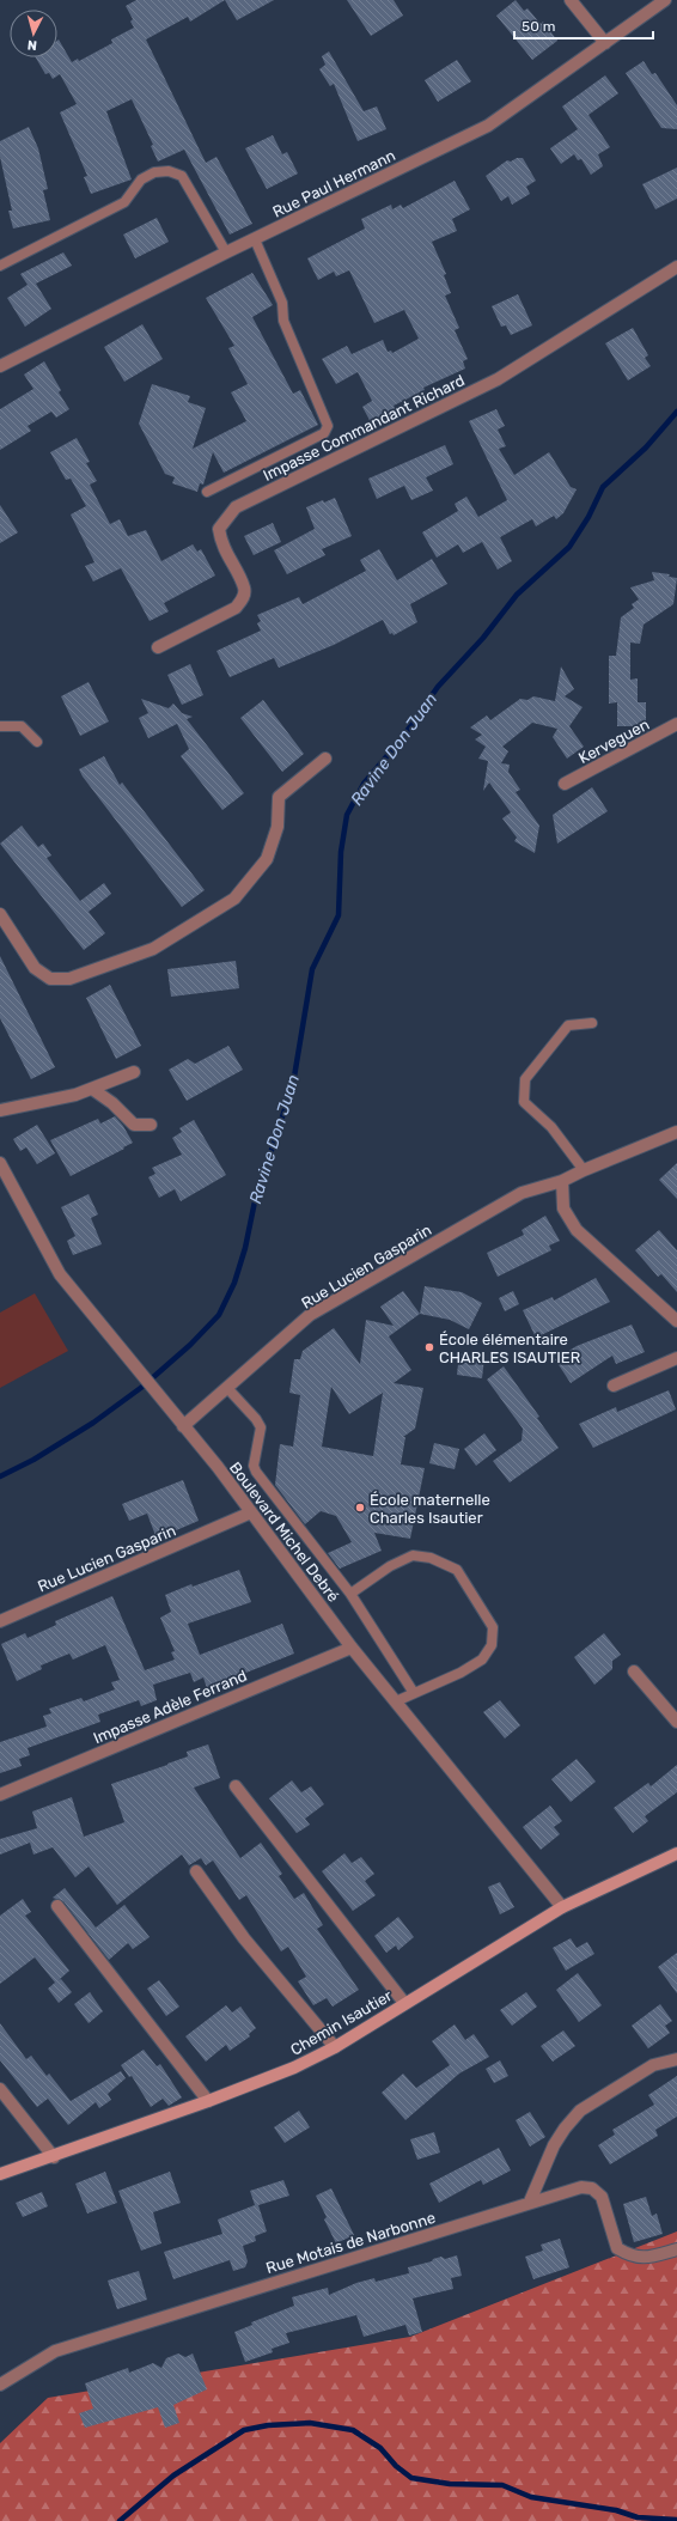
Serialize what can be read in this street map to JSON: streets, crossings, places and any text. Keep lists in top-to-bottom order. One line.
{"streets":{"main road":["Chemin Isautier"],"street":["Rue Paul Hermann","Impasse Commandant Richard","Kerveguen","Rue Lucien Gasparin","Boulevard Michel Debré","Impasse Adèle Ferrand","Rue Motais de Narbonne"]},"crossings":[["Rue Lucien Gasparin","Boulevard Michel Debré"],["Boulevard Michel Debré","Impasse Adèle Ferrand"],["Boulevard Michel Debré","Chemin Isautier"]],"water":["Ravine Don Juan"],"places":["École élémentaire CHARLES ISAUTIER","École maternelle Charles Isautier"],"scale_bar":"50 m","north":"bottom"}
